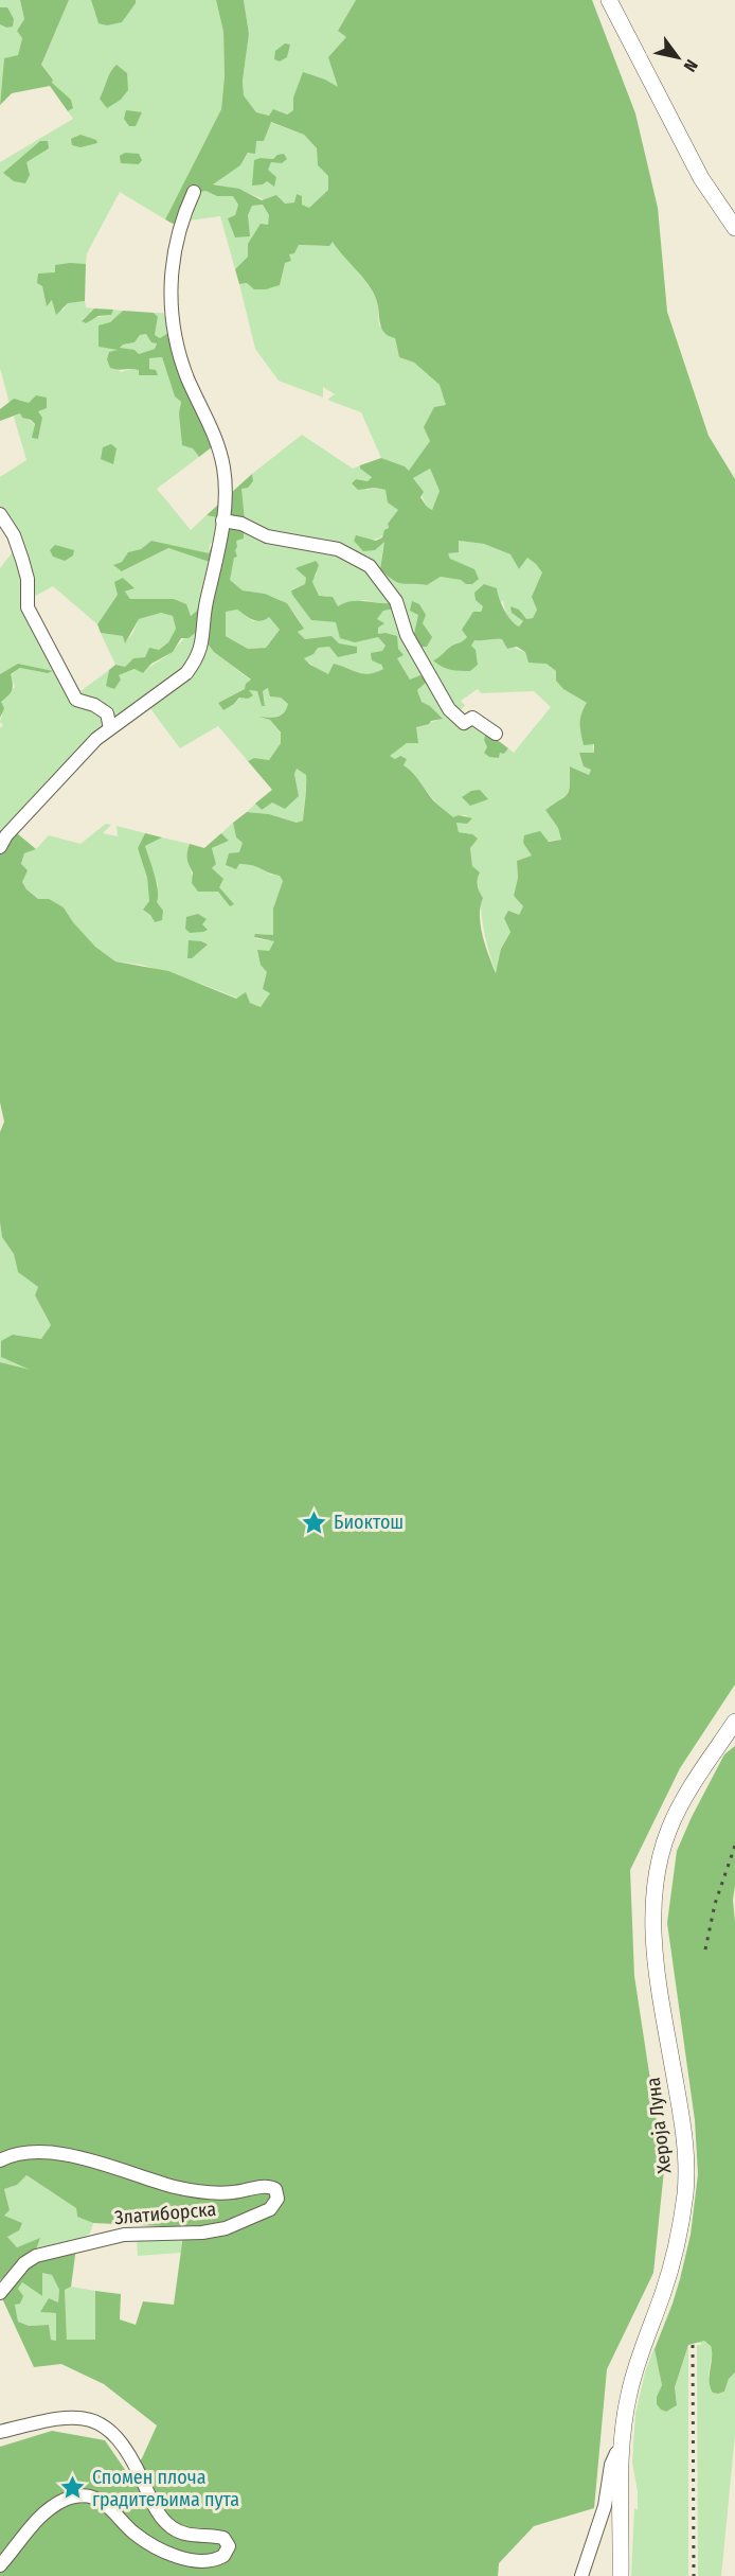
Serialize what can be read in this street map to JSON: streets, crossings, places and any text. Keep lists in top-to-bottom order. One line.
{"streets":{"main road":["Хероја Луна"],"street":["Златиборска"]},"places":{"place":["Биоктош","Спомен плоча градитељима пута"]},"north":"bottom right"}
